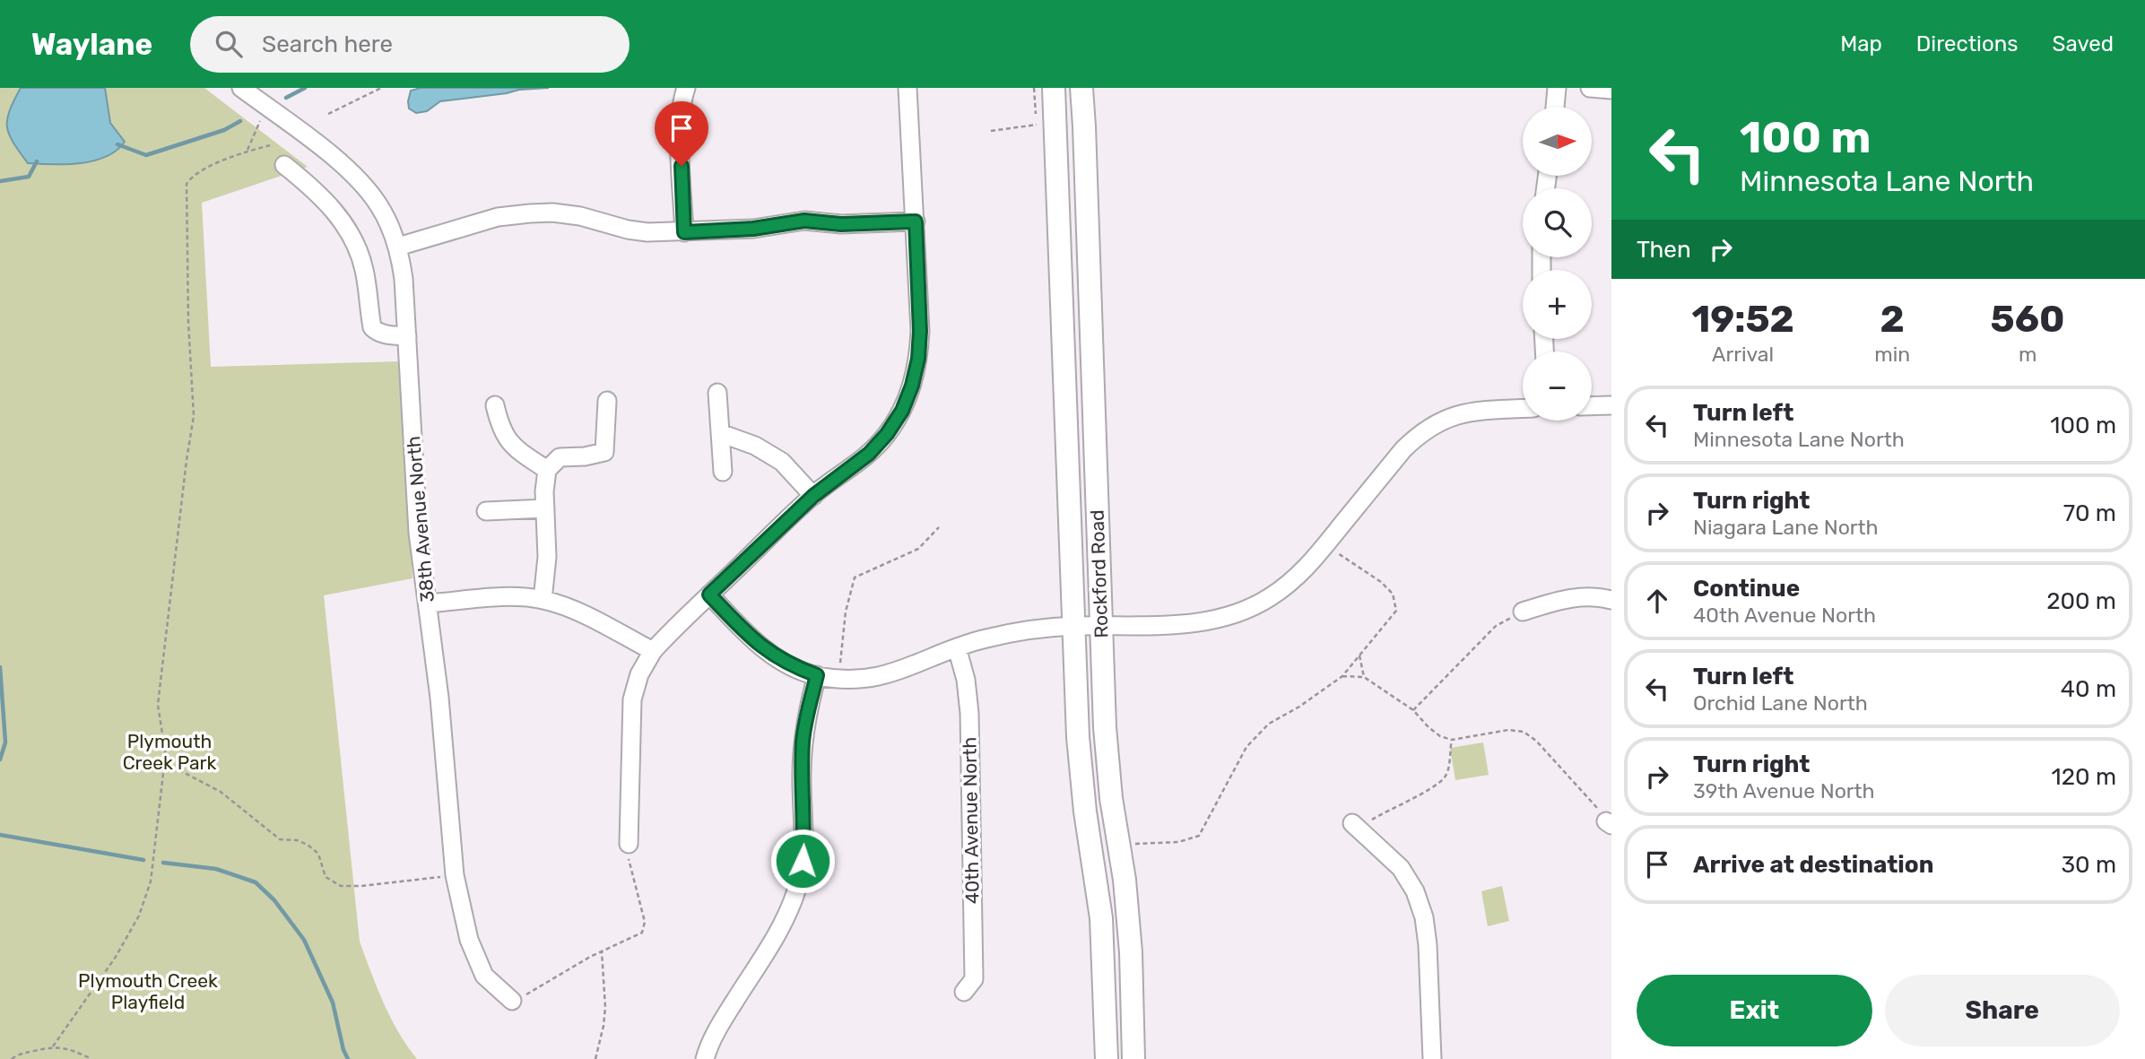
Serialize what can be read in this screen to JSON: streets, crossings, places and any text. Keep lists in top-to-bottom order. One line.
{"streets":{"main road":["Rockford Road"],"street":["38th Avenue North","40th Avenue North"]},"parks":["Plymouth Creek Park","Plymouth Creek Playfield"],"north":"right","page":{"header":"Waylane","search":"Search here","nav":["Map","Directions","Saved"],"turn":["100 m","Minnesota Lane North"],"map_buttons":["+","−"],"then":"Then","eta":["19:52","Arrival","2","min","560","m"],"list":[{"name":"Turn left","note":"Minnesota Lane North","value":"100 m"},{"name":"Turn right","note":"Niagara Lane North","value":"70 m"},{"name":"Continue","note":"40th Avenue North","value":"200 m"},{"name":"Turn left","note":"Orchid Lane North","value":"40 m"},{"name":"Turn right","note":"39th Avenue North","value":"120 m"},{"name":"Arrive at destination","value":"30 m"}],"buttons":["Exit","Share"]}}
